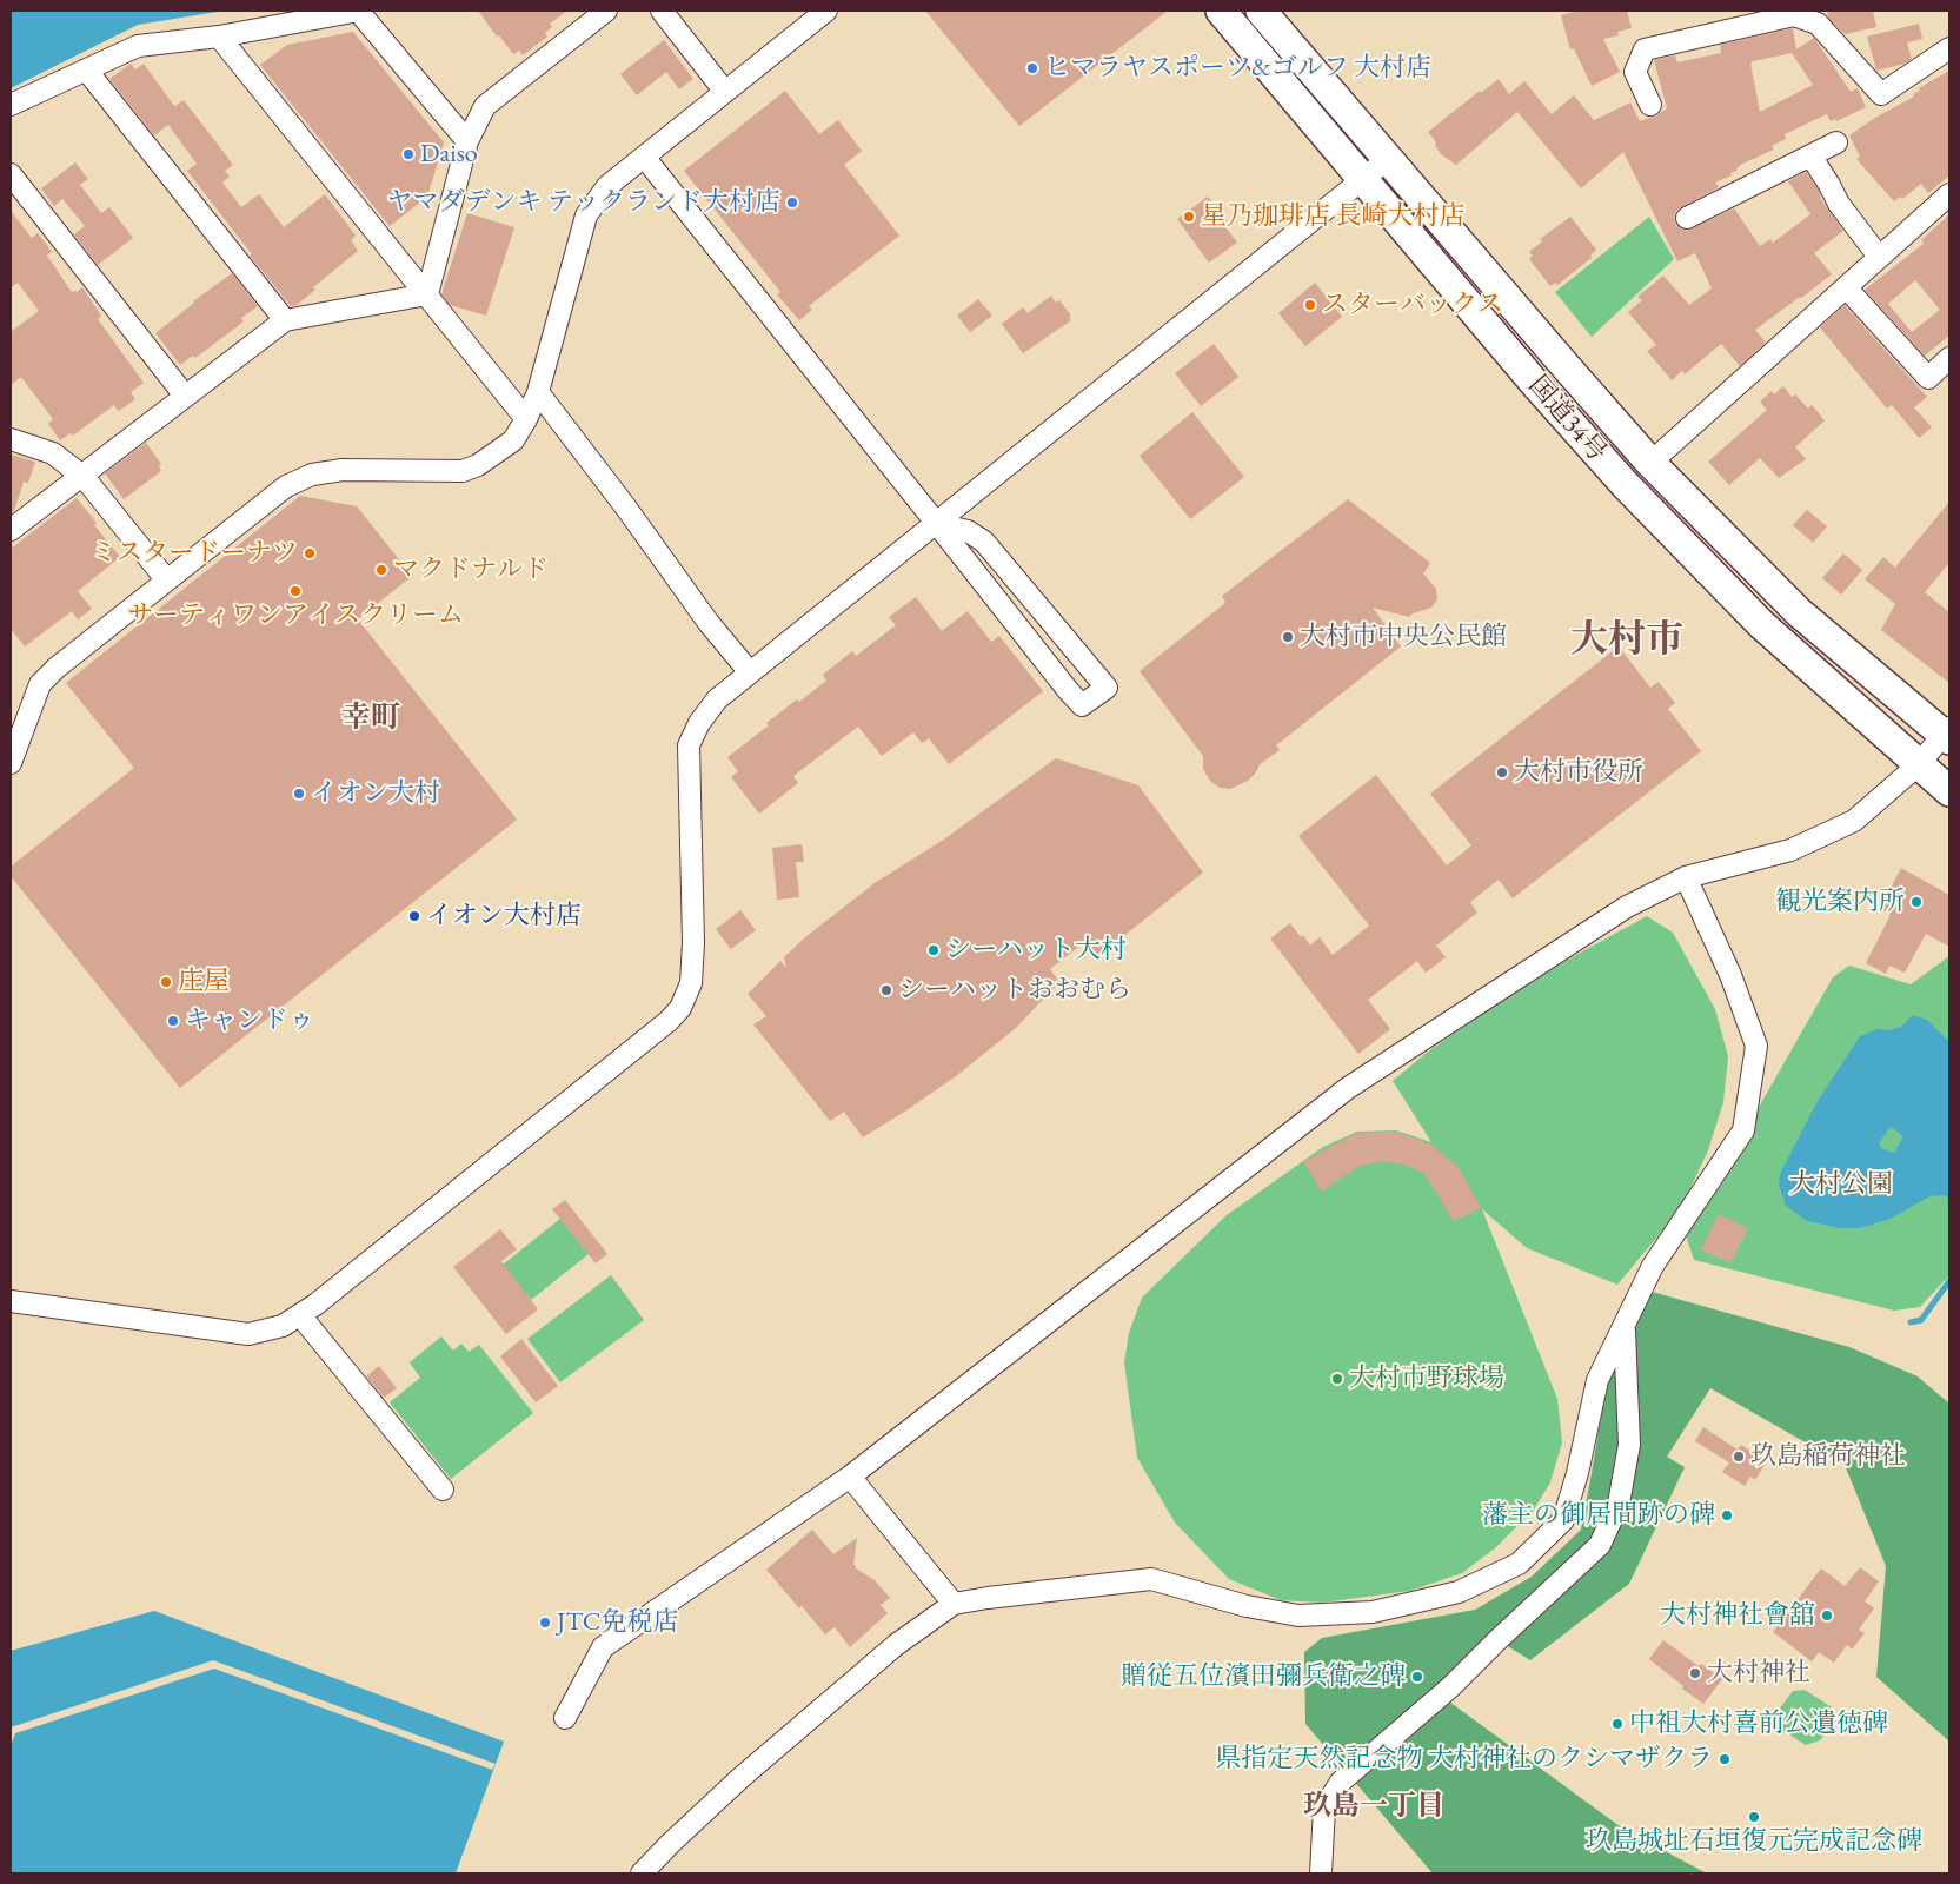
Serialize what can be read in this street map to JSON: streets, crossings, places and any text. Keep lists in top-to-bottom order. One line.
{"streets":{"highway":["国道34号"]},"districts":["大村市","幸町","玖島一丁目"],"parks":["大村公園"],"places":["ヒマラヤスポーツ&ゴルフ 大村店","Daiso","ヤマダデンキ テックランド大村店","星乃珈琲店 長崎大村店","スターバックス","ミスタードーナツ","マクドナルド","サーティワンアイスクリーム","大村市中央公民館","大村市役所","イオン大村","観光案内所","イオン大村店","シーハット大村","庄屋","シーハットおおむら","キャンドゥ","大村市野球場","玖島稲荷神社","藩主の御居間跡の碑","大村神社會舘","JTC免税店","大村神社","贈従五位濱田彌兵衛之碑","中祖大村喜前公遺徳碑","県指定天然記念物 大村神社のクシマザクラ","玖島城址石垣復元完成記念碑"]}
